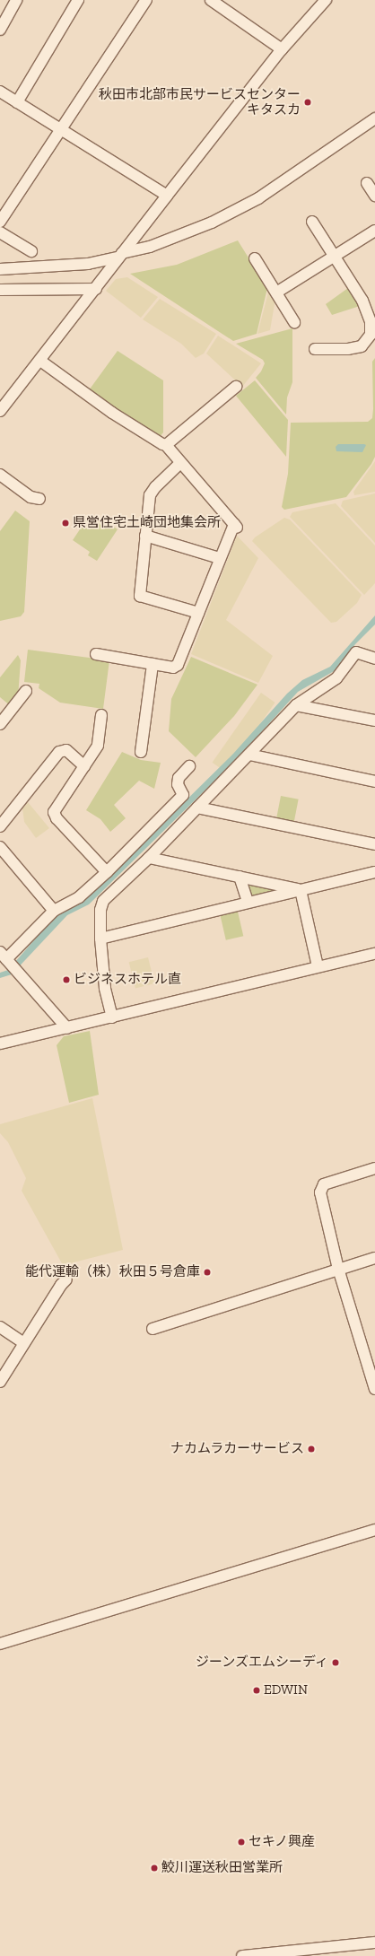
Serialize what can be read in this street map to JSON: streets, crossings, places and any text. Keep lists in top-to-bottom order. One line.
{"places":["秋田市北部市民サービスセンター キタスカ","県営住宅土崎団地集会所","ビジネスホテル直","能代運輸（株）秋田５号倉庫","ナカムラカーサービス","ジーンズエムシーディ","EDWIN","セキノ興産","鮫川運送秋田営業所"]}
